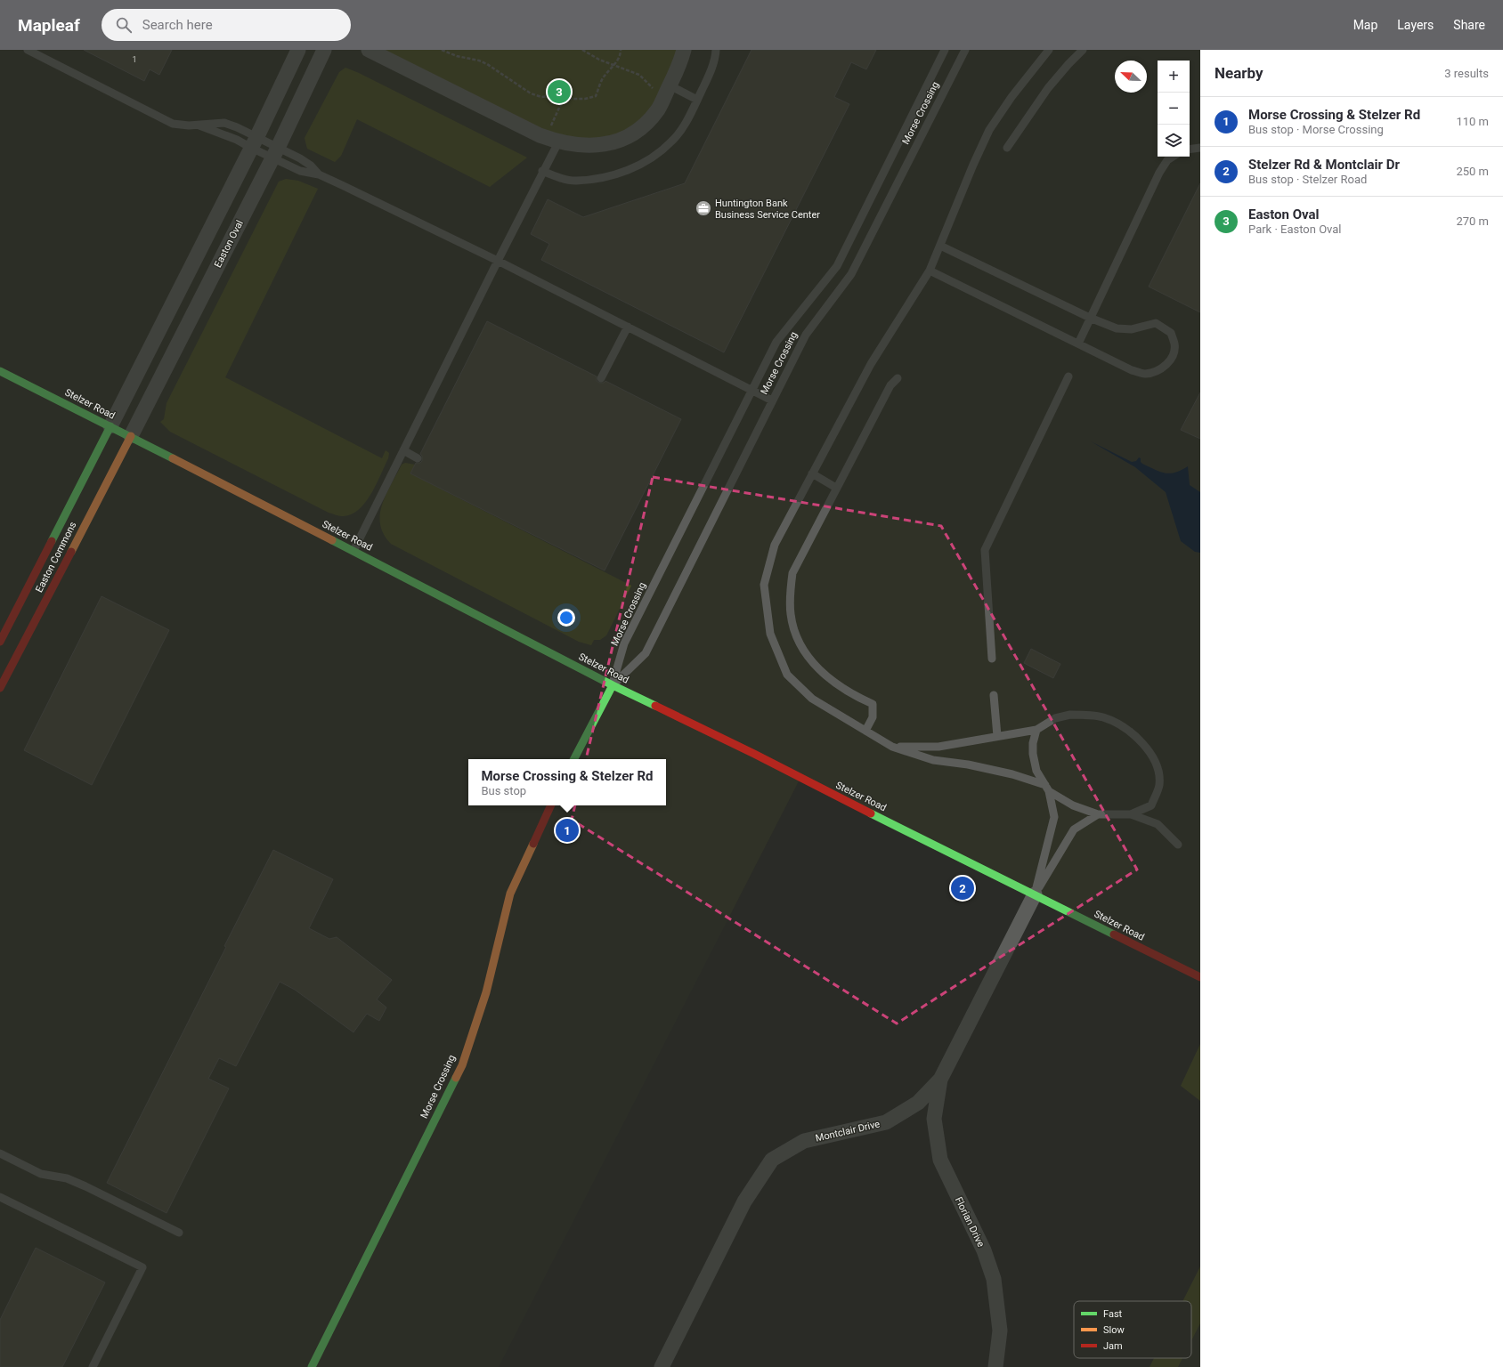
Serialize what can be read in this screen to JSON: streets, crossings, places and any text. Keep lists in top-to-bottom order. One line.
{"streets":{"main road":["Morse Crossing","Stelzer Road","Easton Commons"],"street":["Easton Oval","Montclair Drive","Florian Drive"]},"crossings":[["Morse Crossing","Stelzer Road"],["Easton Oval","Stelzer Road"],["Easton Oval","Easton Commons"],["Stelzer Road","Easton Commons"],["Stelzer Road","Montclair Drive"],["Montclair Drive","Florian Drive"]],"places":{"office":["Huntington Bank Business Service Center"]},"house_numbers":["1"],"legend":["Fast","Slow","Jam"],"north":"top left","page":{"header":"Mapleaf","search":"Search here","nav":["Map","Layers","Share"],"heading":["Nearby","3 results"],"map_buttons":["+","−"],"pins":["3","1","2"],"list":[{"mark":"1","name":"Morse Crossing & Stelzer Rd","note":"Bus stop · Morse Crossing","value":"110 m"},{"mark":"2","name":"Stelzer Rd & Montclair Dr","note":"Bus stop · Stelzer Road","value":"250 m"},{"mark":"3","name":"Easton Oval","note":"Park · Easton Oval","value":"270 m"}],"popup":["Morse Crossing & Stelzer Rd","Bus stop"]}}
